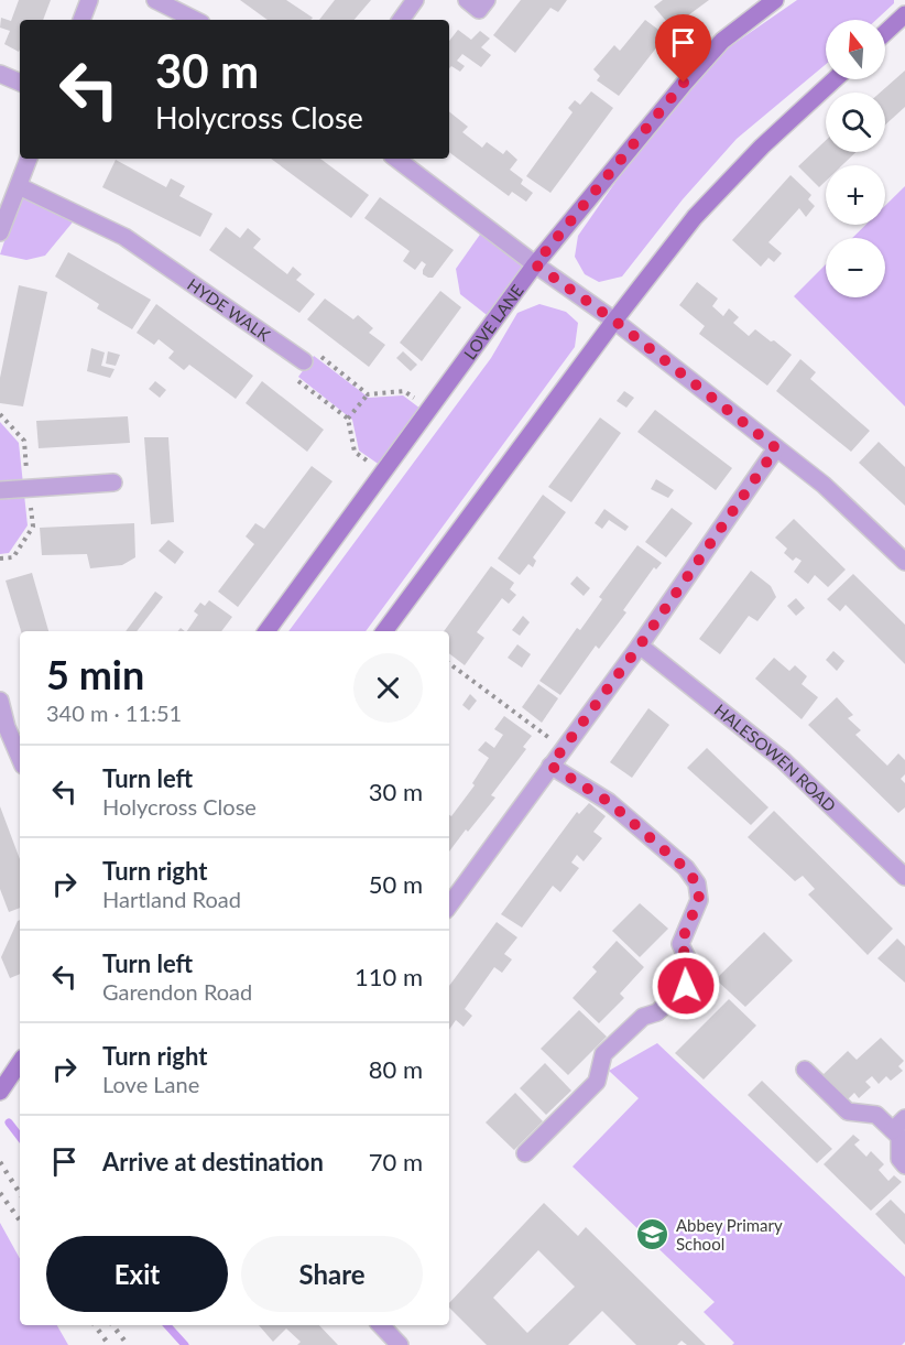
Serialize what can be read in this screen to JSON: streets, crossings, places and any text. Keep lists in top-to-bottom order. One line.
{"streets":{"street":["HYDE WALK","LOVE LANE","HALESOWEN ROAD"]},"places":{"school or university":["Abbey Primary School"]},"north":"top","page":{"map_buttons":["+","−"],"turn":["30 m","Holycross Close"],"heading":["5 min","340 m · 11:51"],"list":[{"name":"Turn left","note":"Holycross Close","value":"30 m"},{"name":"Turn right","note":"Hartland Road","value":"50 m"},{"name":"Turn left","note":"Garendon Road","value":"110 m"},{"name":"Turn right","note":"Love Lane","value":"80 m"},{"name":"Arrive at destination","value":"70 m"}],"buttons":["Exit","Share"]}}
